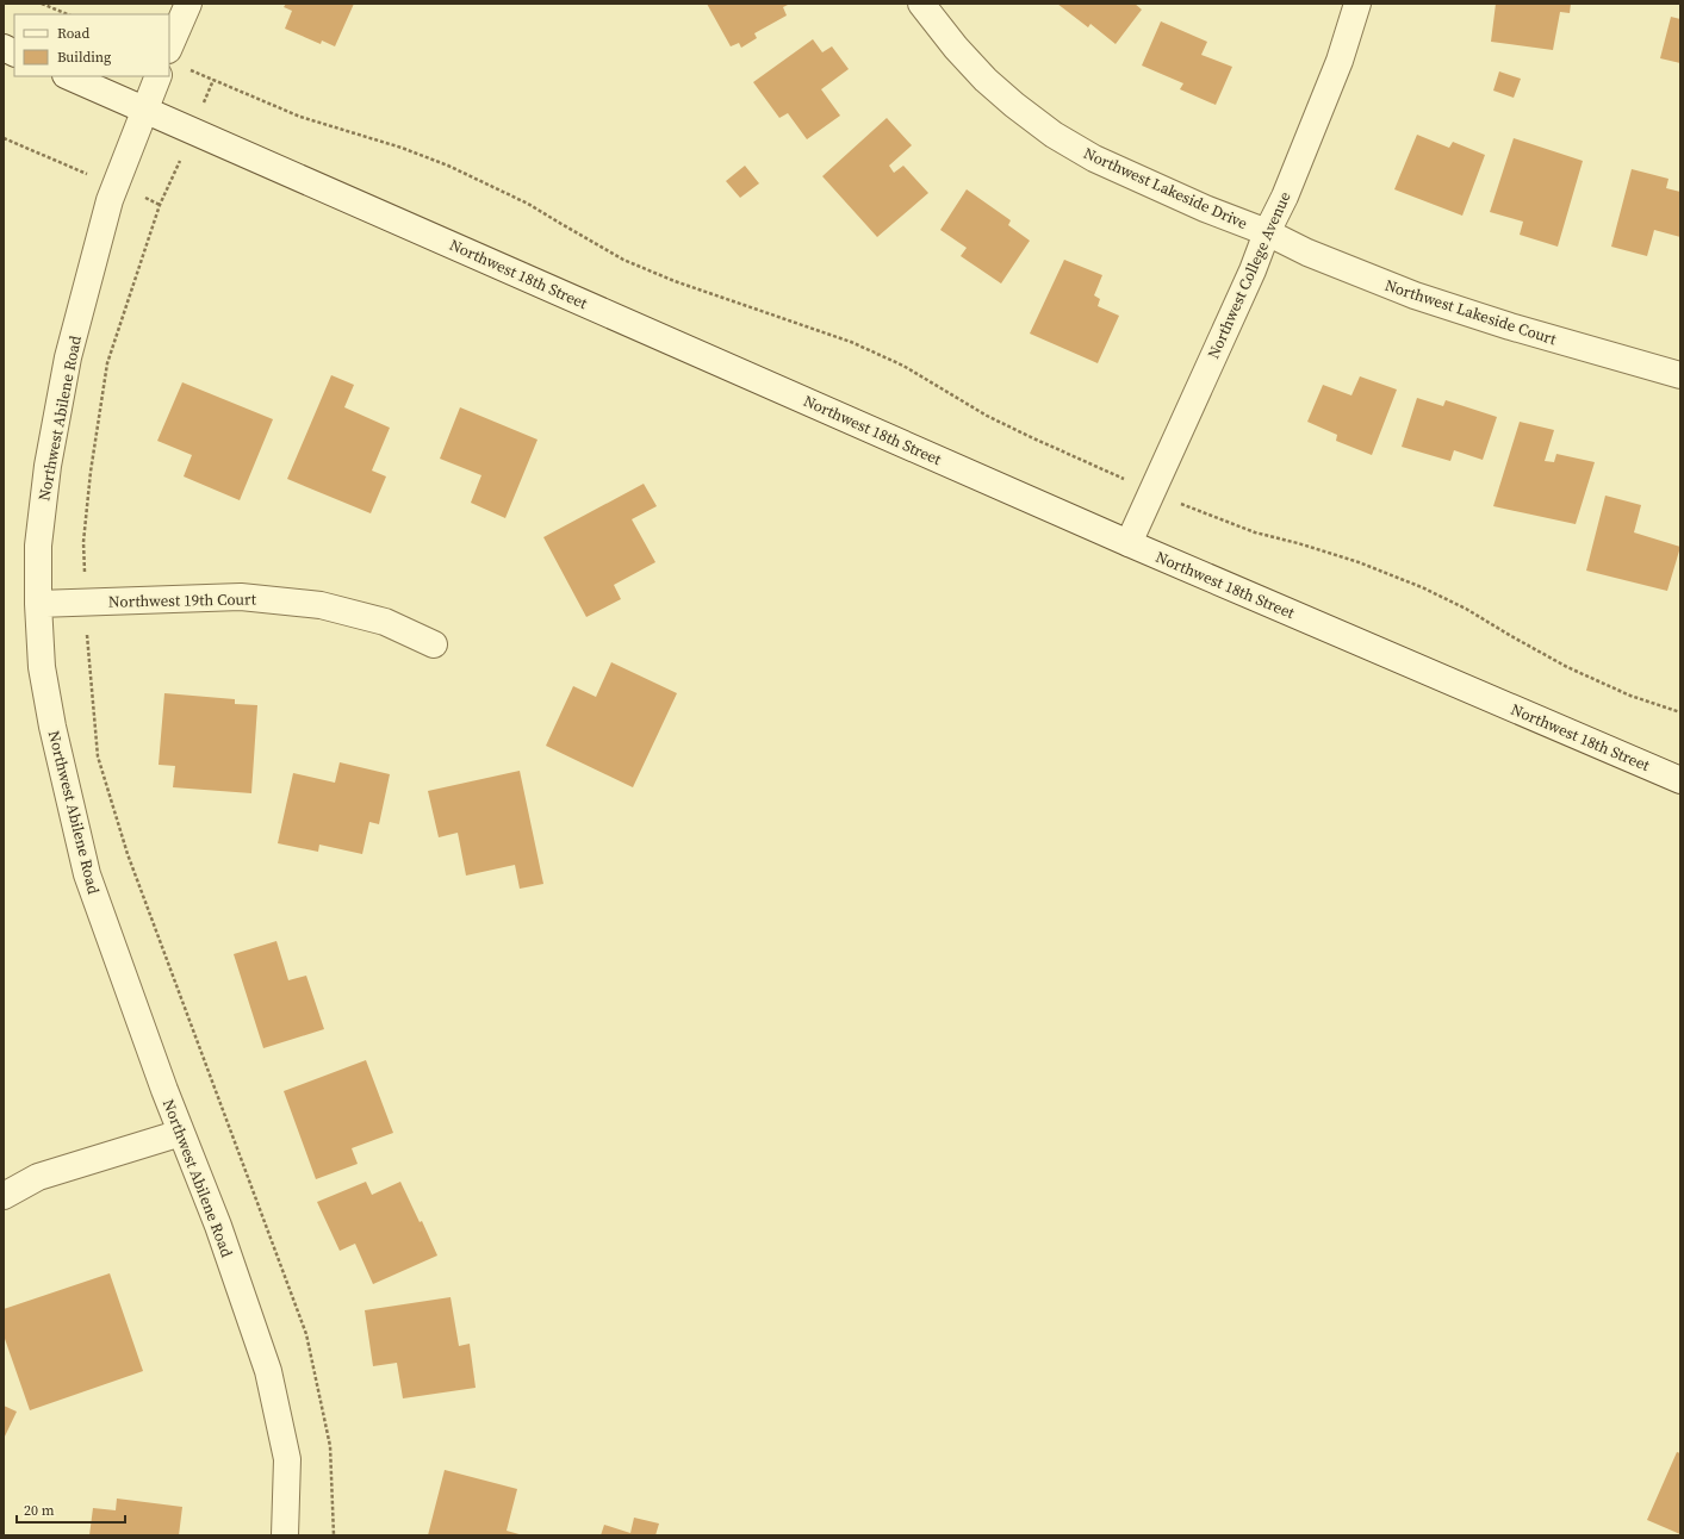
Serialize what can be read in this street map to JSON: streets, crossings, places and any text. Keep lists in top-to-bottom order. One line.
{"streets":{"street":["Northwest Lakeside Drive","Northwest 18th Street","Northwest College Avenue","Northwest Lakeside Court","Northwest Abilene Road","Northwest 19th Court"]},"crossings":[["Northwest Lakeside Drive","Northwest College Avenue"],["Northwest Lakeside Drive","Northwest Lakeside Court"],["Northwest 18th Street","Northwest College Avenue"],["Northwest 18th Street","Northwest Abilene Road"],["Northwest College Avenue","Northwest Lakeside Court"],["Northwest Abilene Road","Northwest 19th Court"]],"legend":["Road","Building"],"scale_bar":"20 m"}
